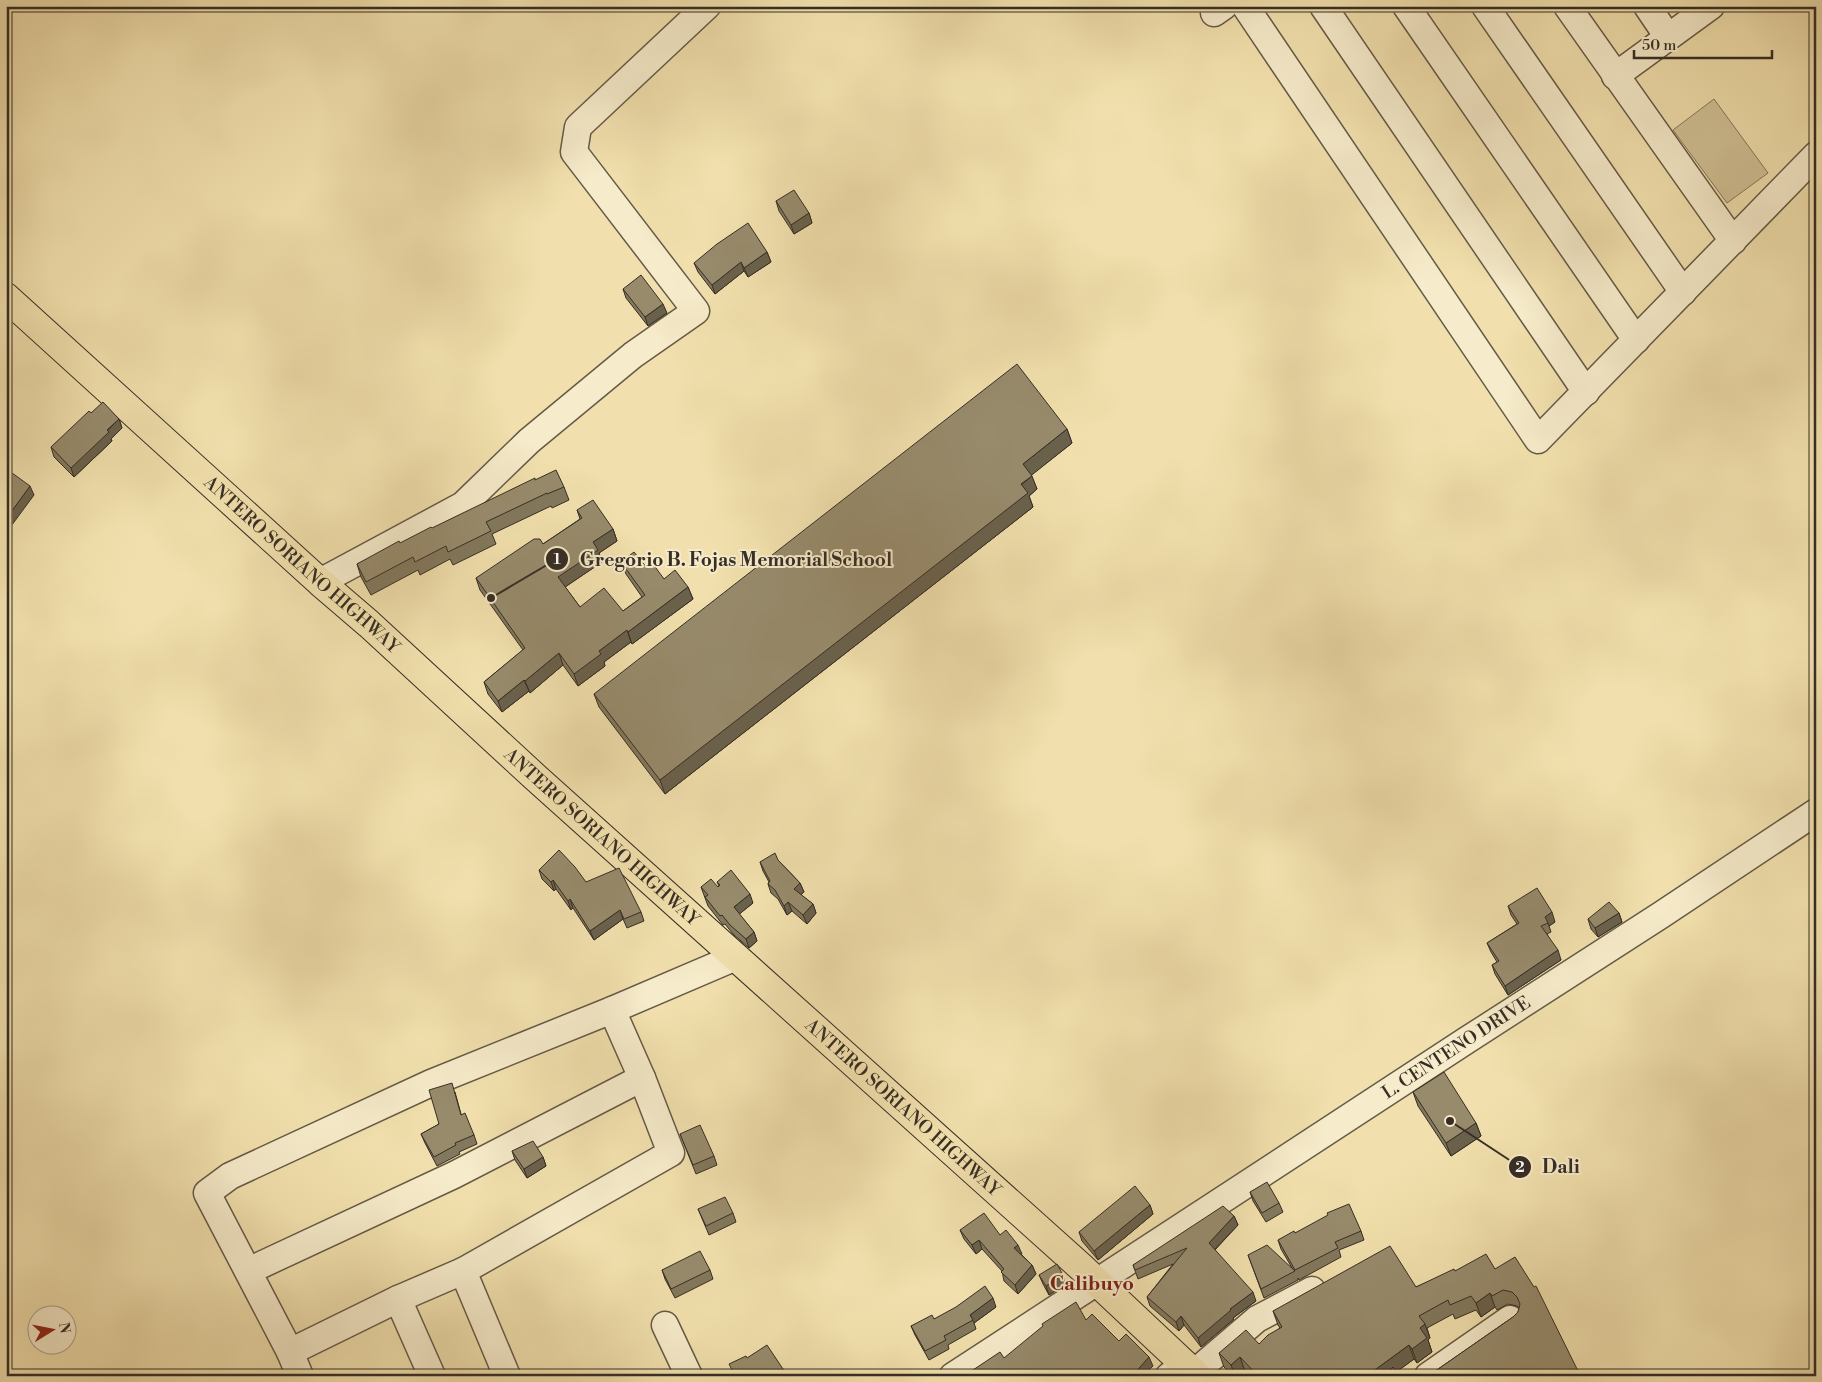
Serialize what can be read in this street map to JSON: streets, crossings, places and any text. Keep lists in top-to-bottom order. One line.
{"streets":{"main road":["ANTERO SORIANO HIGHWAY"],"street":["L. CENTENO DRIVE"]},"crossings":[["ANTERO SORIANO HIGHWAY","L. CENTENO DRIVE"]],"districts":["Calibuyo"],"places":["Gregorio B. Fojas Memorial School","Dali"],"scale_bar":"50 m","north":"right"}
